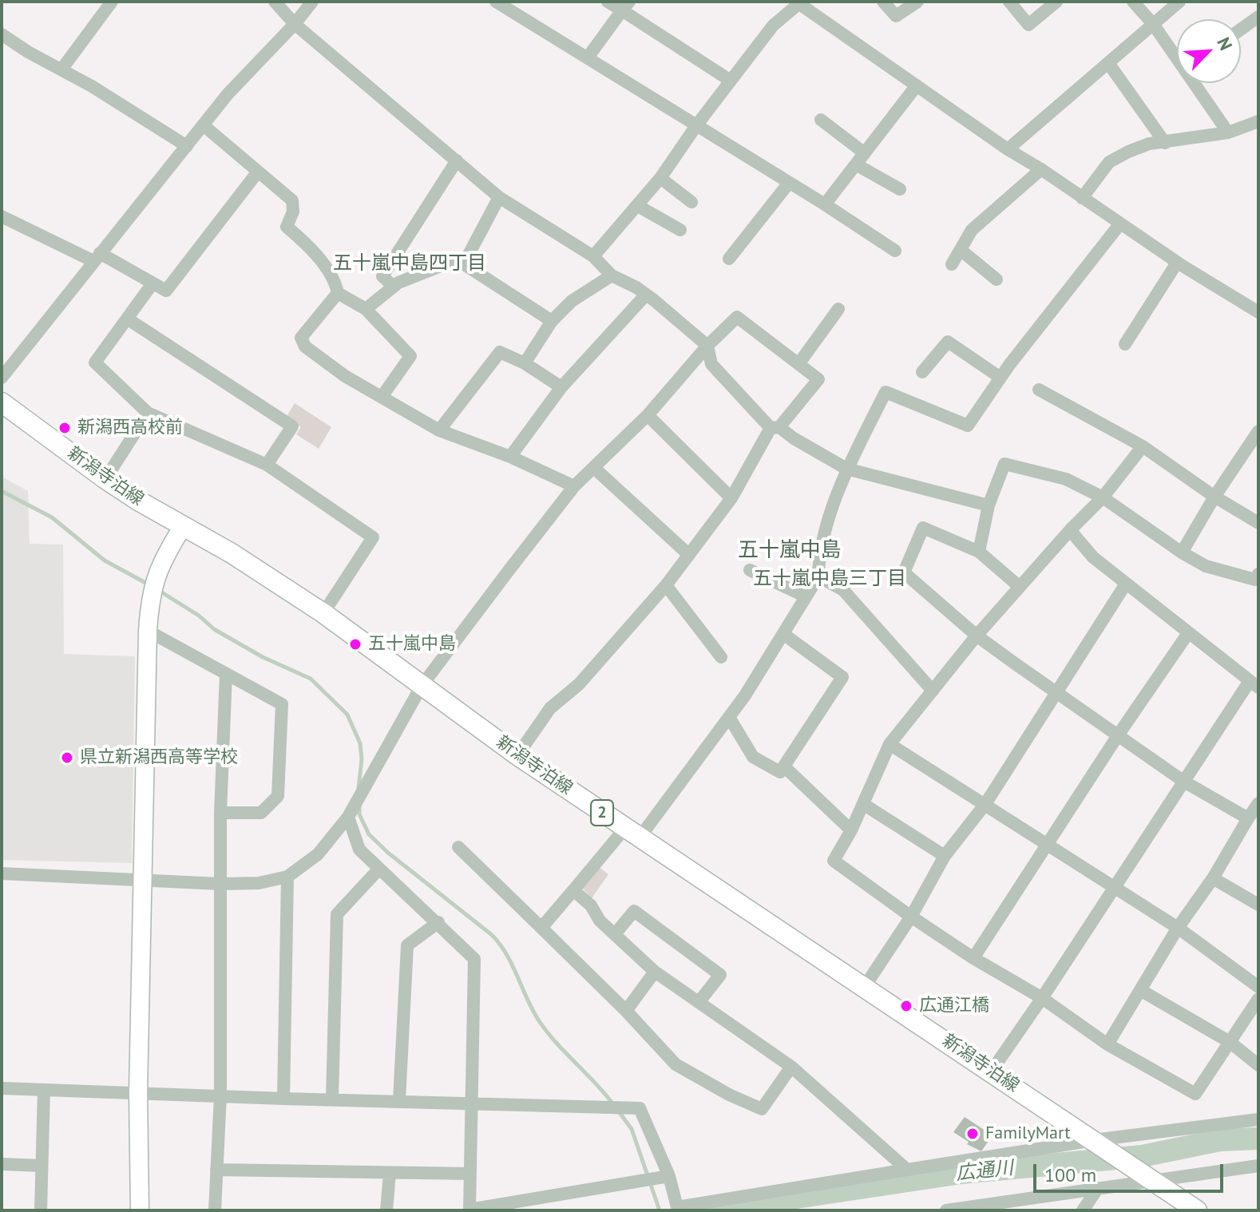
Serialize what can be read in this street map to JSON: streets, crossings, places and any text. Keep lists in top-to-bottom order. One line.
{"streets":{"main road":["新潟寺泊線","2"]},"districts":["五十嵐中島四丁目","五十嵐中島","五十嵐中島三丁目"],"water":["広通川"],"places":["新潟西高校前","五十嵐中島","県立新潟西高等学校","広通江橋","FamilyMart"],"scale_bar":"100 m","north":"top right"}
